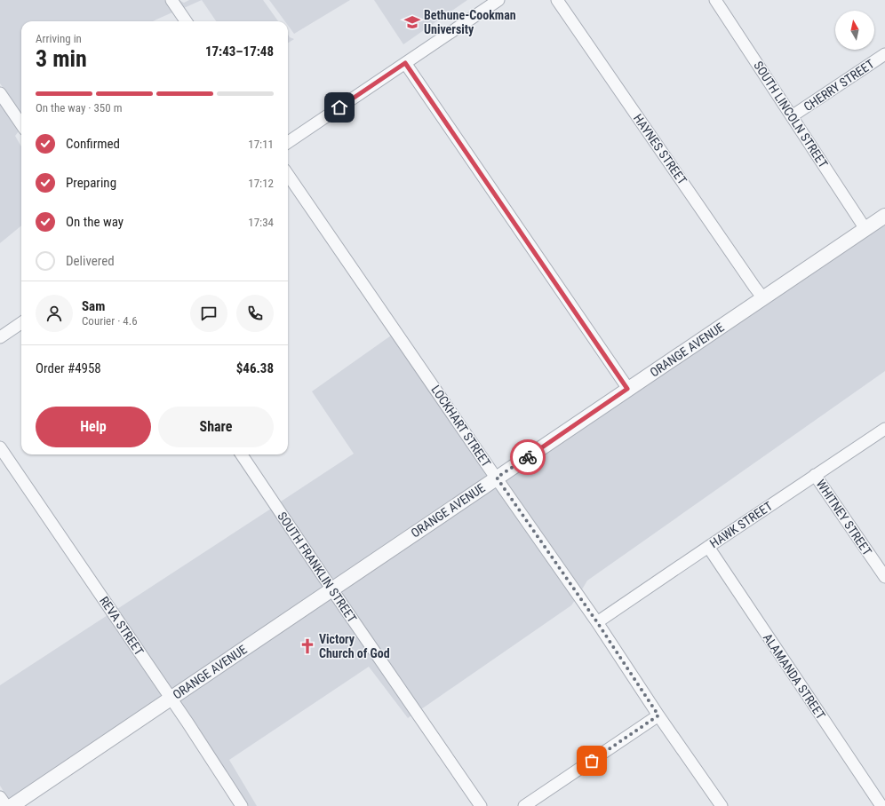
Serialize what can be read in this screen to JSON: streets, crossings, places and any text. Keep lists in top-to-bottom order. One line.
{"streets":{"street":["CHERRY STREET","SOUTH LINCOLN STREET","HAYNES STREET","ORANGE AVENUE","LOCKHART STREET","WHITNEY STREET","HAWK STREET","SOUTH FRANKLIN STREET","REVA STREET","ALAMANDA STREET"]},"crossings":[["CHERRY STREET","SOUTH LINCOLN STREET"],["SOUTH LINCOLN STREET","ORANGE AVENUE"],["HAYNES STREET","ORANGE AVENUE"],["ORANGE AVENUE","LOCKHART STREET"],["ORANGE AVENUE","SOUTH FRANKLIN STREET"],["ORANGE AVENUE","REVA STREET"],["LOCKHART STREET","HAWK STREET"],["WHITNEY STREET","HAWK STREET"],["HAWK STREET","ALAMANDA STREET"]],"places":{"school or university":["Bethune-Cookman University"],"church":["Victory Church of God"]},"north":"top","page":{"heading":["3 min","Arriving in","17:43–17:48"],"panel":["Sam","Courier · 4.6","Order #4958","$46.38"],"bar":"On the way · 350 m","list":[["Confirmed","17:11"],["Preparing","17:12"],["On the way","17:34"],"Delivered"],"buttons":["Help","Share"]}}
